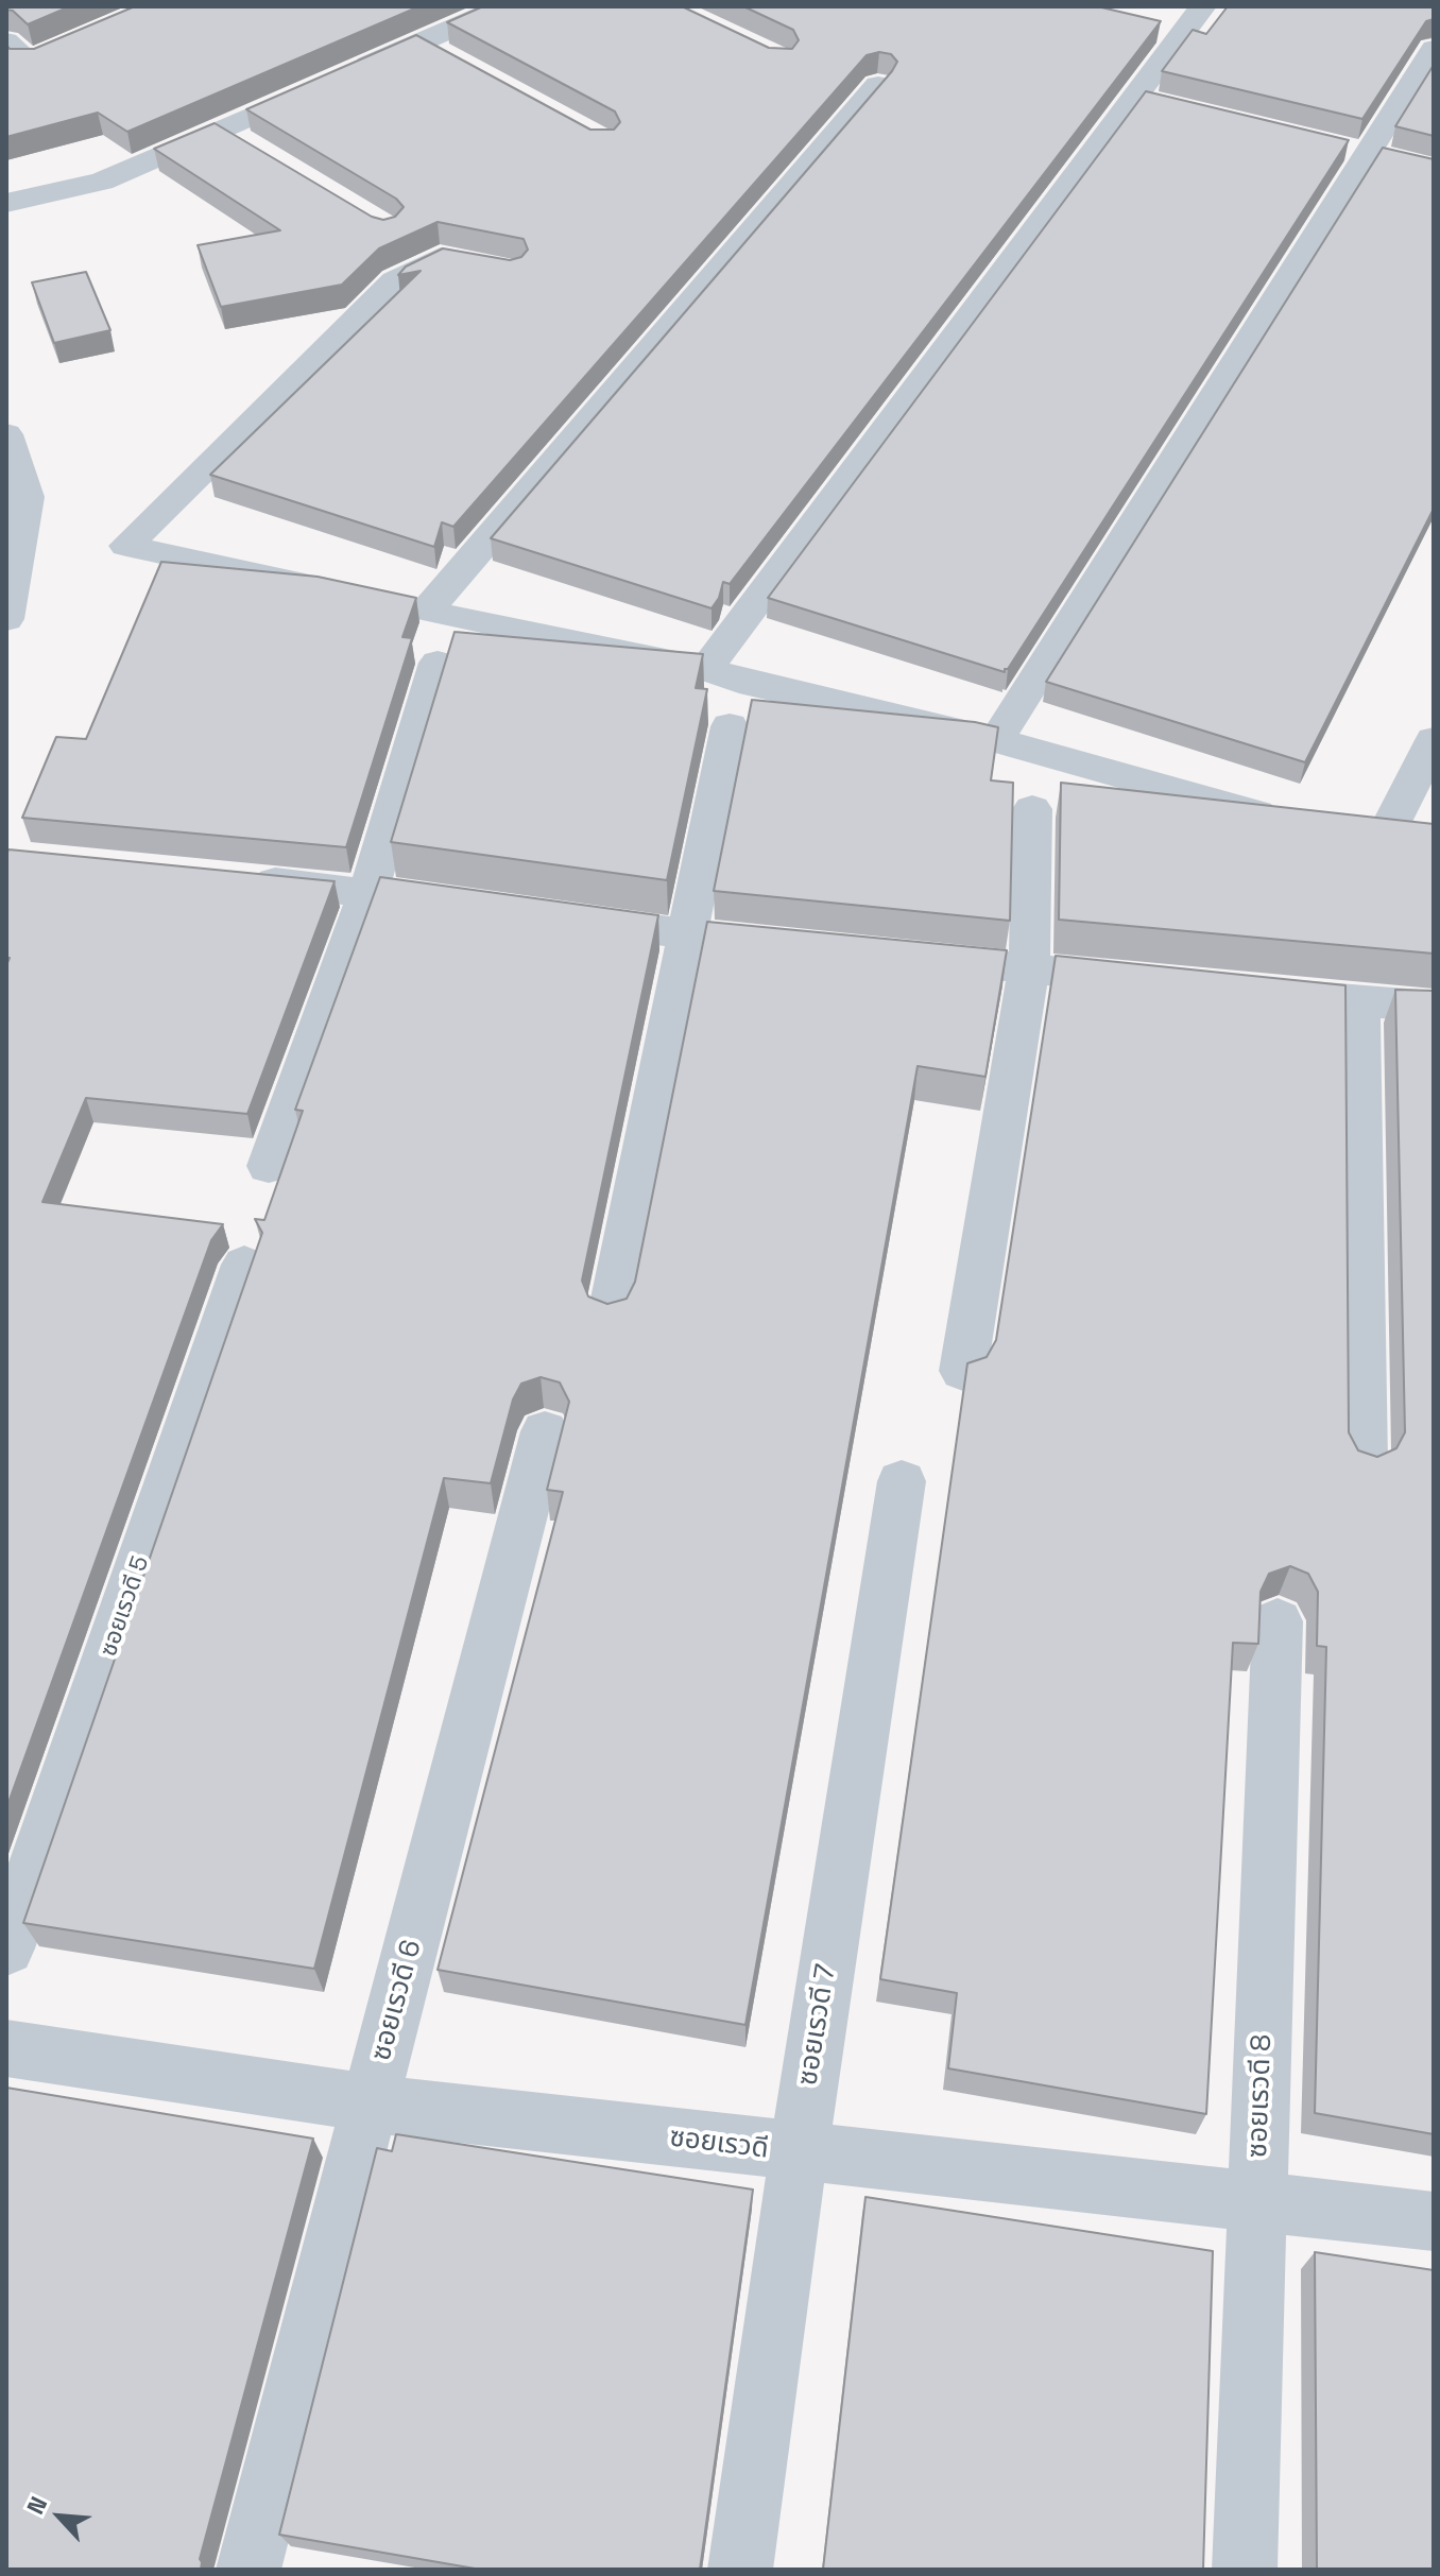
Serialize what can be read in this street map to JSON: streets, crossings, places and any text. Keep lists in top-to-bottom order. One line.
{"streets":{"street":["ซอยเรวดี 5","ซอยเรวดี 6","ซอยเรวดี 7","ซอยเรวดี 8","ซอยเรวดี"]},"crossings":[["ซอยเรวดี 6","ซอยเรวดี"],["ซอยเรวดี 7","ซอยเรวดี"],["ซอยเรวดี 8","ซอยเรวดี"]],"north":"top left"}
